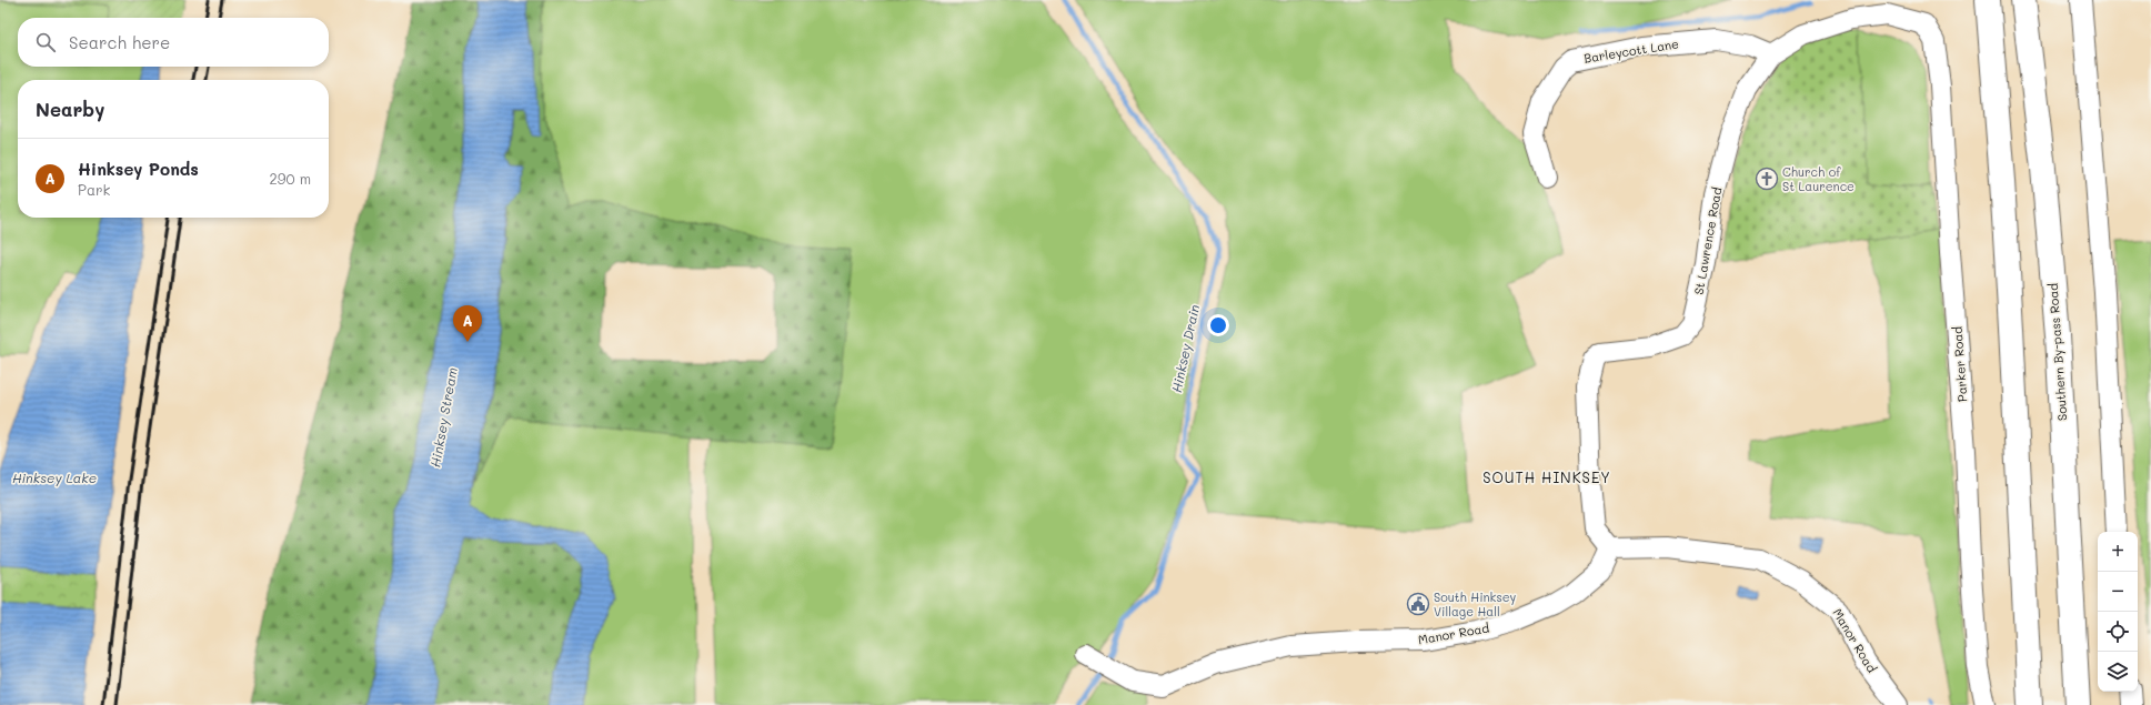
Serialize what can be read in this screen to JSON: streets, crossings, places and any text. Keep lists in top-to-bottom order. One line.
{"streets":{"highway":["Southern By-pass Road"],"street":["Barleycott Lane","St Lawrence Road","Parker Road","Manor Road"]},"crossings":[["Barleycott Lane","St Lawrence Road"],["St Lawrence Road","Parker Road"],["St Lawrence Road","Manor Road"]],"districts":["SOUTH HINKSEY"],"water":["Hinksey Drain","Hinksey Stream","Hinksey Lake"],"places":{"church":["Church of St Laurence"],"public building":["South Hinksey Village Hall"]},"page":{"search":"Search here","heading":"Nearby","list":[{"mark":"A","name":"Hinksey Ponds","note":"Park","value":"290 m"}],"pins":"A","map_buttons":["+","−"]}}
